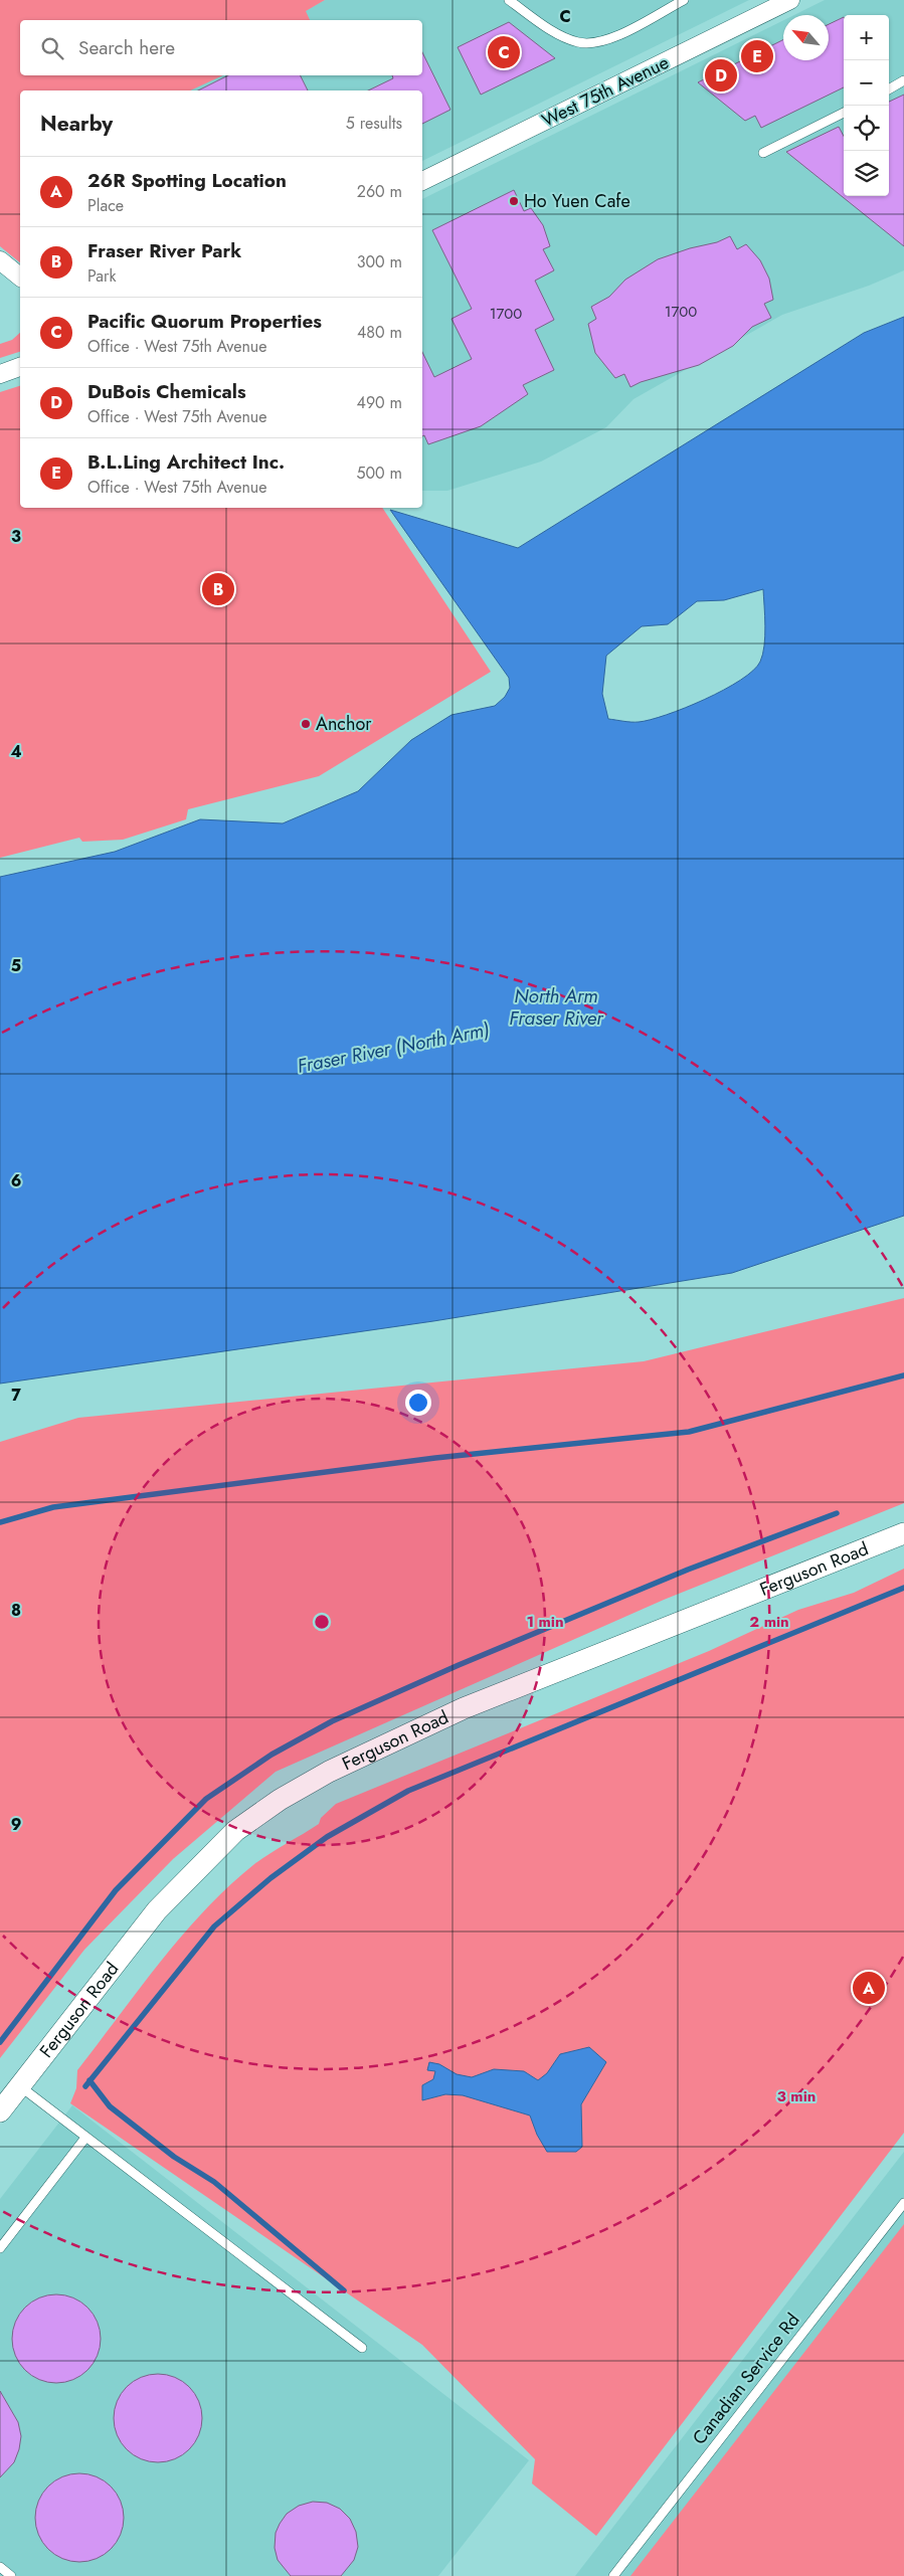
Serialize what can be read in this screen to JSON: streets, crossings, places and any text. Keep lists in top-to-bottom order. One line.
{"streets":{"street":["West 75th Avenue","Ferguson Road"],"lane":["Canadian Service Rd"]},"water":["North Arm Fraser River","Fraser River (North Arm)"],"places":["Ho Yuen Cafe","Anchor"],"house_numbers":["1700","1700"],"north":"top left","page":{"map_buttons":["+","−"],"search":"Search here","pins":["C","E","D","B","A"],"heading":["Nearby","5 results"],"list":[{"mark":"A","name":"26R Spotting Location","note":"Place","value":"260 m"},{"mark":"B","name":"Fraser River Park","note":"Park","value":"300 m"},{"mark":"C","name":"Pacific Quorum Properties","note":"Office · West 75th Avenue","value":"480 m"},{"mark":"D","name":"DuBois Chemicals","note":"Office · West 75th Avenue","value":"490 m"},{"mark":"E","name":"B.L.Ling Architect Inc.","note":"Office · West 75th Avenue","value":"500 m"}]},"grid":{"columns":["C"],"rows":["3","4","5","6","7","8","9"]},"rings":["1 min","2 min","3 min"]}
